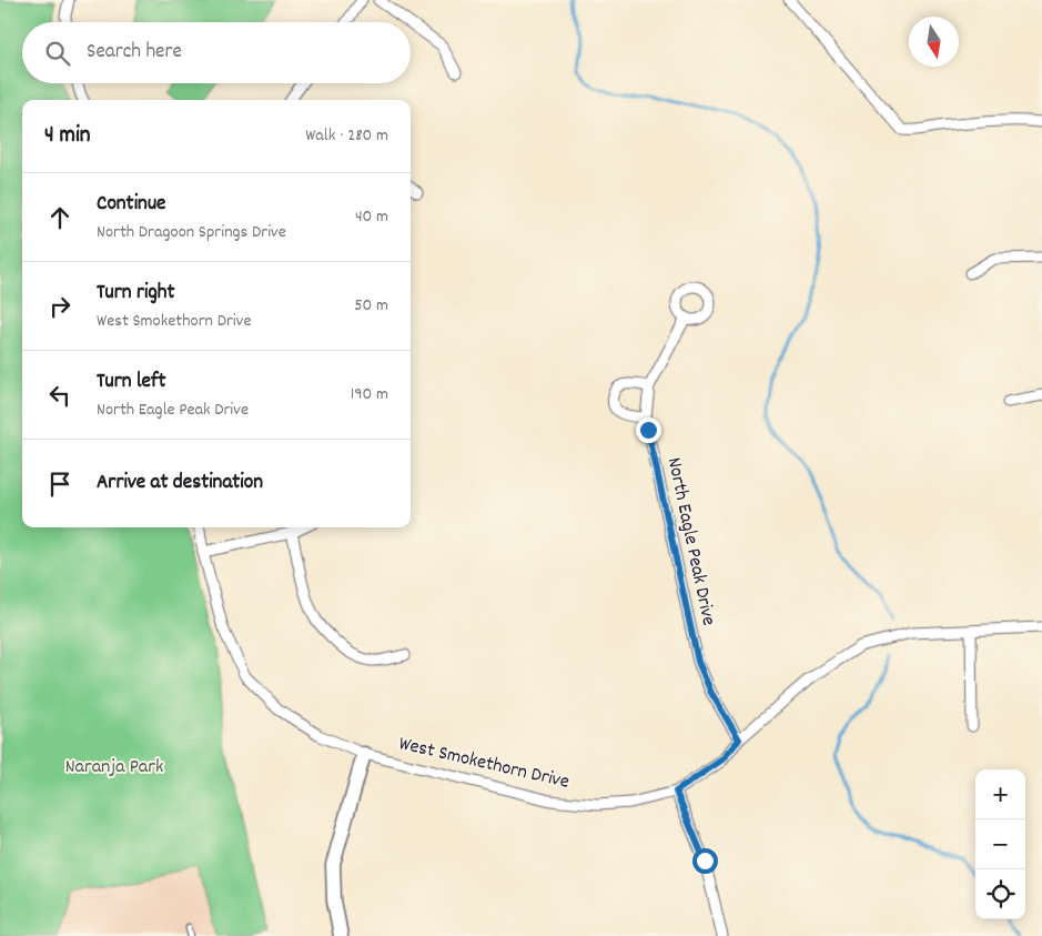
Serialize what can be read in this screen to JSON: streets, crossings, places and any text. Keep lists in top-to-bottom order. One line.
{"streets":{"street":["North Eagle Peak Drive","West Smokethorn Drive"]},"crossings":[["North Eagle Peak Drive","West Smokethorn Drive"]],"parks":["Naranja Park"],"north":"bottom","page":{"search":"Search here","heading":["4 min","Walk · 280 m"],"list":[["Continue","North Dragoon Springs Drive","40 m"],["Turn right","West Smokethorn Drive","50 m"],["Turn left","North Eagle Peak Drive","190 m"],"Arrive at destination"],"map_buttons":["+","−"]}}
